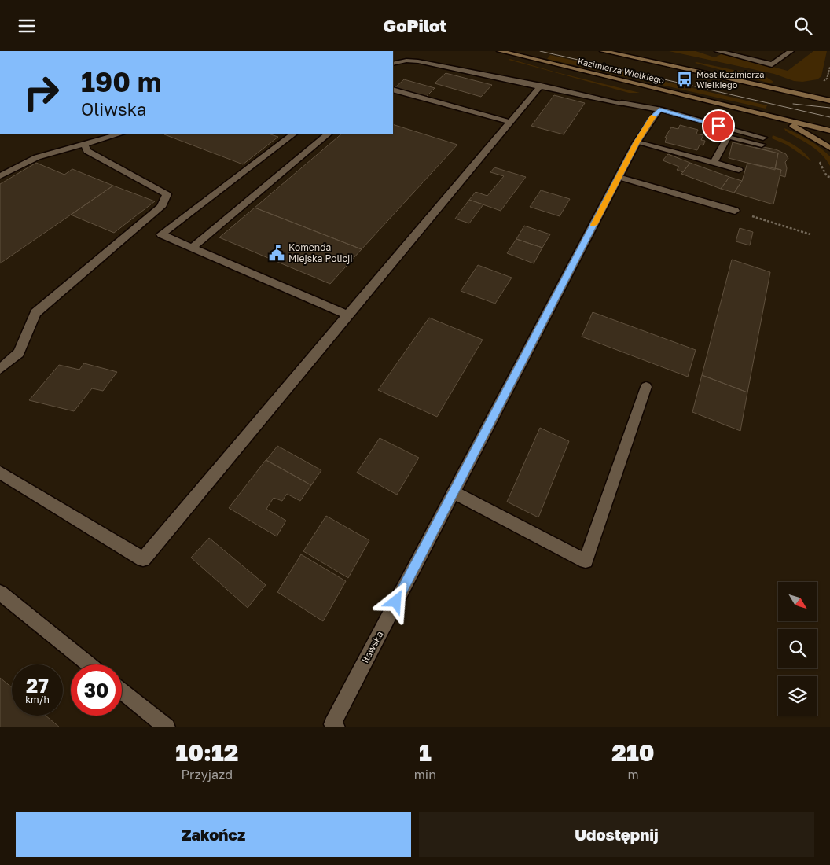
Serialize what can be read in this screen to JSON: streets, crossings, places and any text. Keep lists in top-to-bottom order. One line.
{"streets":{"main road":["Kazimierza Wielkiego"],"street":["Iławska"]},"places":{"bus stop":["Most Kazimierza Wielkiego"],"public building":["Komenda Miejska Policji"]},"north":"bottom right","page":{"header":"GoPilot","turn":["190 m","Oliwska"],"speed":"27 km/h","limit":"30","eta":["10:12","Przyjazd","1","min","210","m"],"buttons":["Zakończ","Udostępnij"]}}
